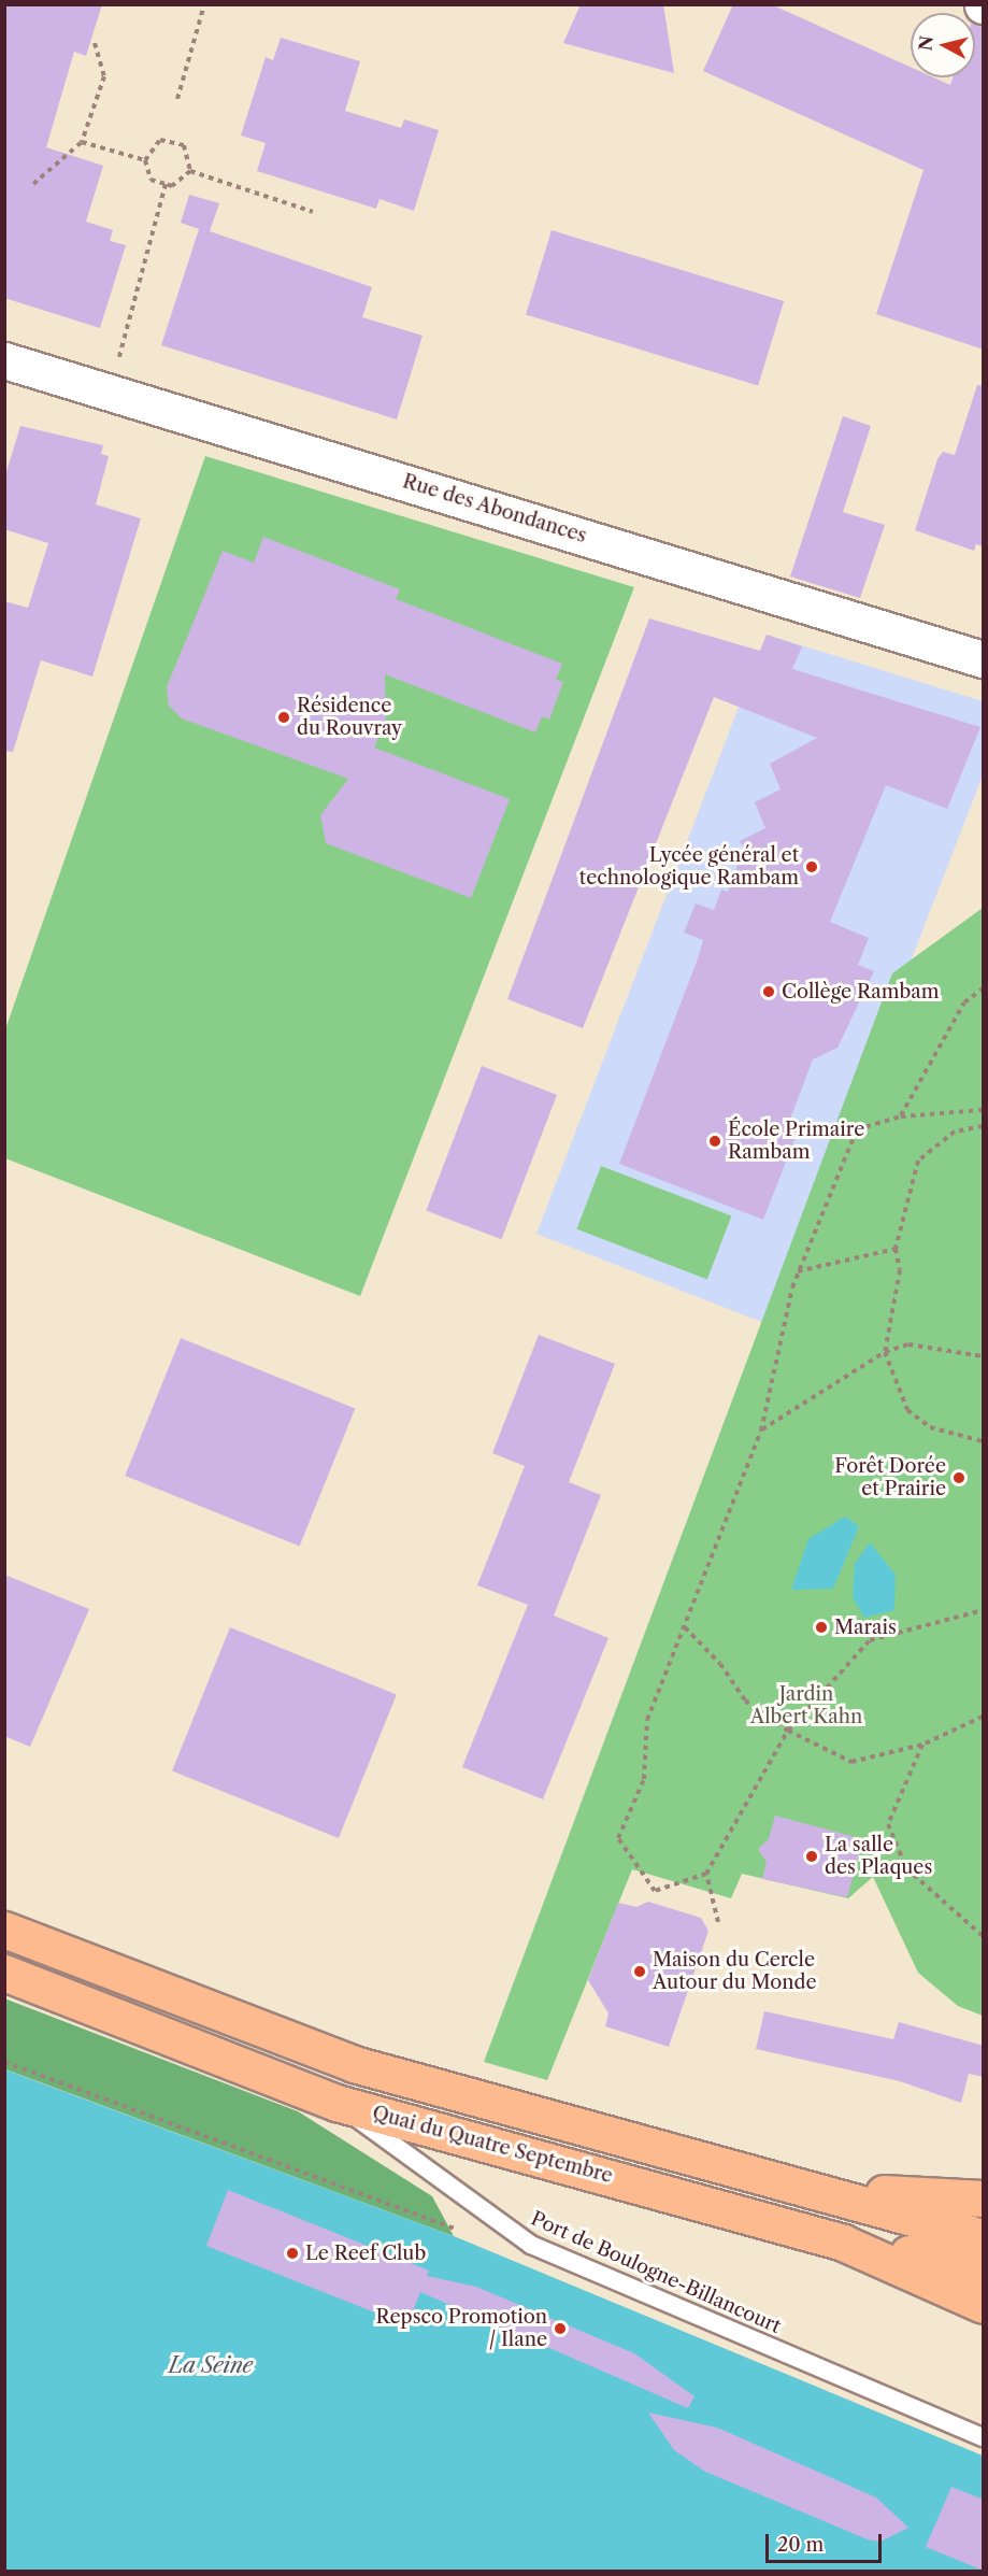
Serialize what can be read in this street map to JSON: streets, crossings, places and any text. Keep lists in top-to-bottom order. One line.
{"streets":{"main road":["Quai du Quatre Septembre"],"street":["Rue des Abondances"],"lane":["Port de Boulogne-Billancourt"]},"crossings":[["Quai du Quatre Septembre","Port de Boulogne-Billancourt"]],"water":["La Seine"],"parks":["Jardin Albert Kahn"],"places":["Résidence du Rouvray","Lycée général et technologique Rambam","Collège Rambam","École Primaire Rambam","Forêt Dorée et Prairie","Marais","La salle des Plaques","Maison du Cercle Autour du Monde","Le Reef Club","Repsco Promotion / Ilane"],"scale_bar":"20 m","north":"left"}
